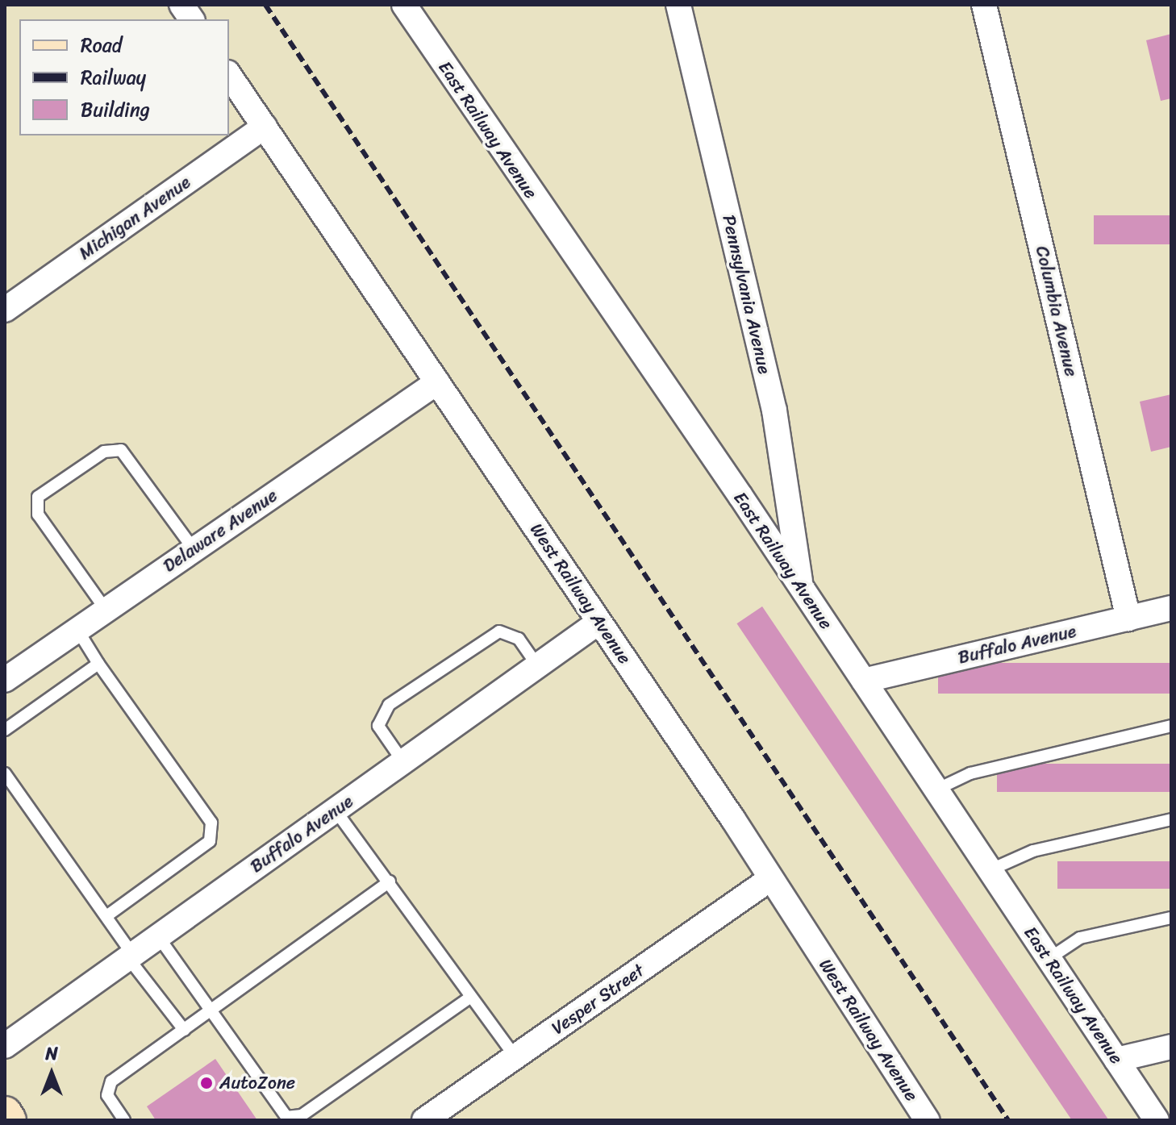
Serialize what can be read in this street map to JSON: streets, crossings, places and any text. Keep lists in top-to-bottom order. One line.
{"streets":{"street":["East Railway Avenue","Michigan Avenue","Pennsylvania Avenue","Columbia Avenue","Delaware Avenue","West Railway Avenue","Buffalo Avenue","Vesper Street"]},"crossings":[["East Railway Avenue","Pennsylvania Avenue"],["East Railway Avenue","Buffalo Avenue"],["Michigan Avenue","West Railway Avenue"],["Columbia Avenue","Buffalo Avenue"],["Delaware Avenue","West Railway Avenue"],["West Railway Avenue","Buffalo Avenue"],["West Railway Avenue","Vesper Street"]],"places":["AutoZone"],"legend":["Road","Railway","Building"],"north":"top"}
